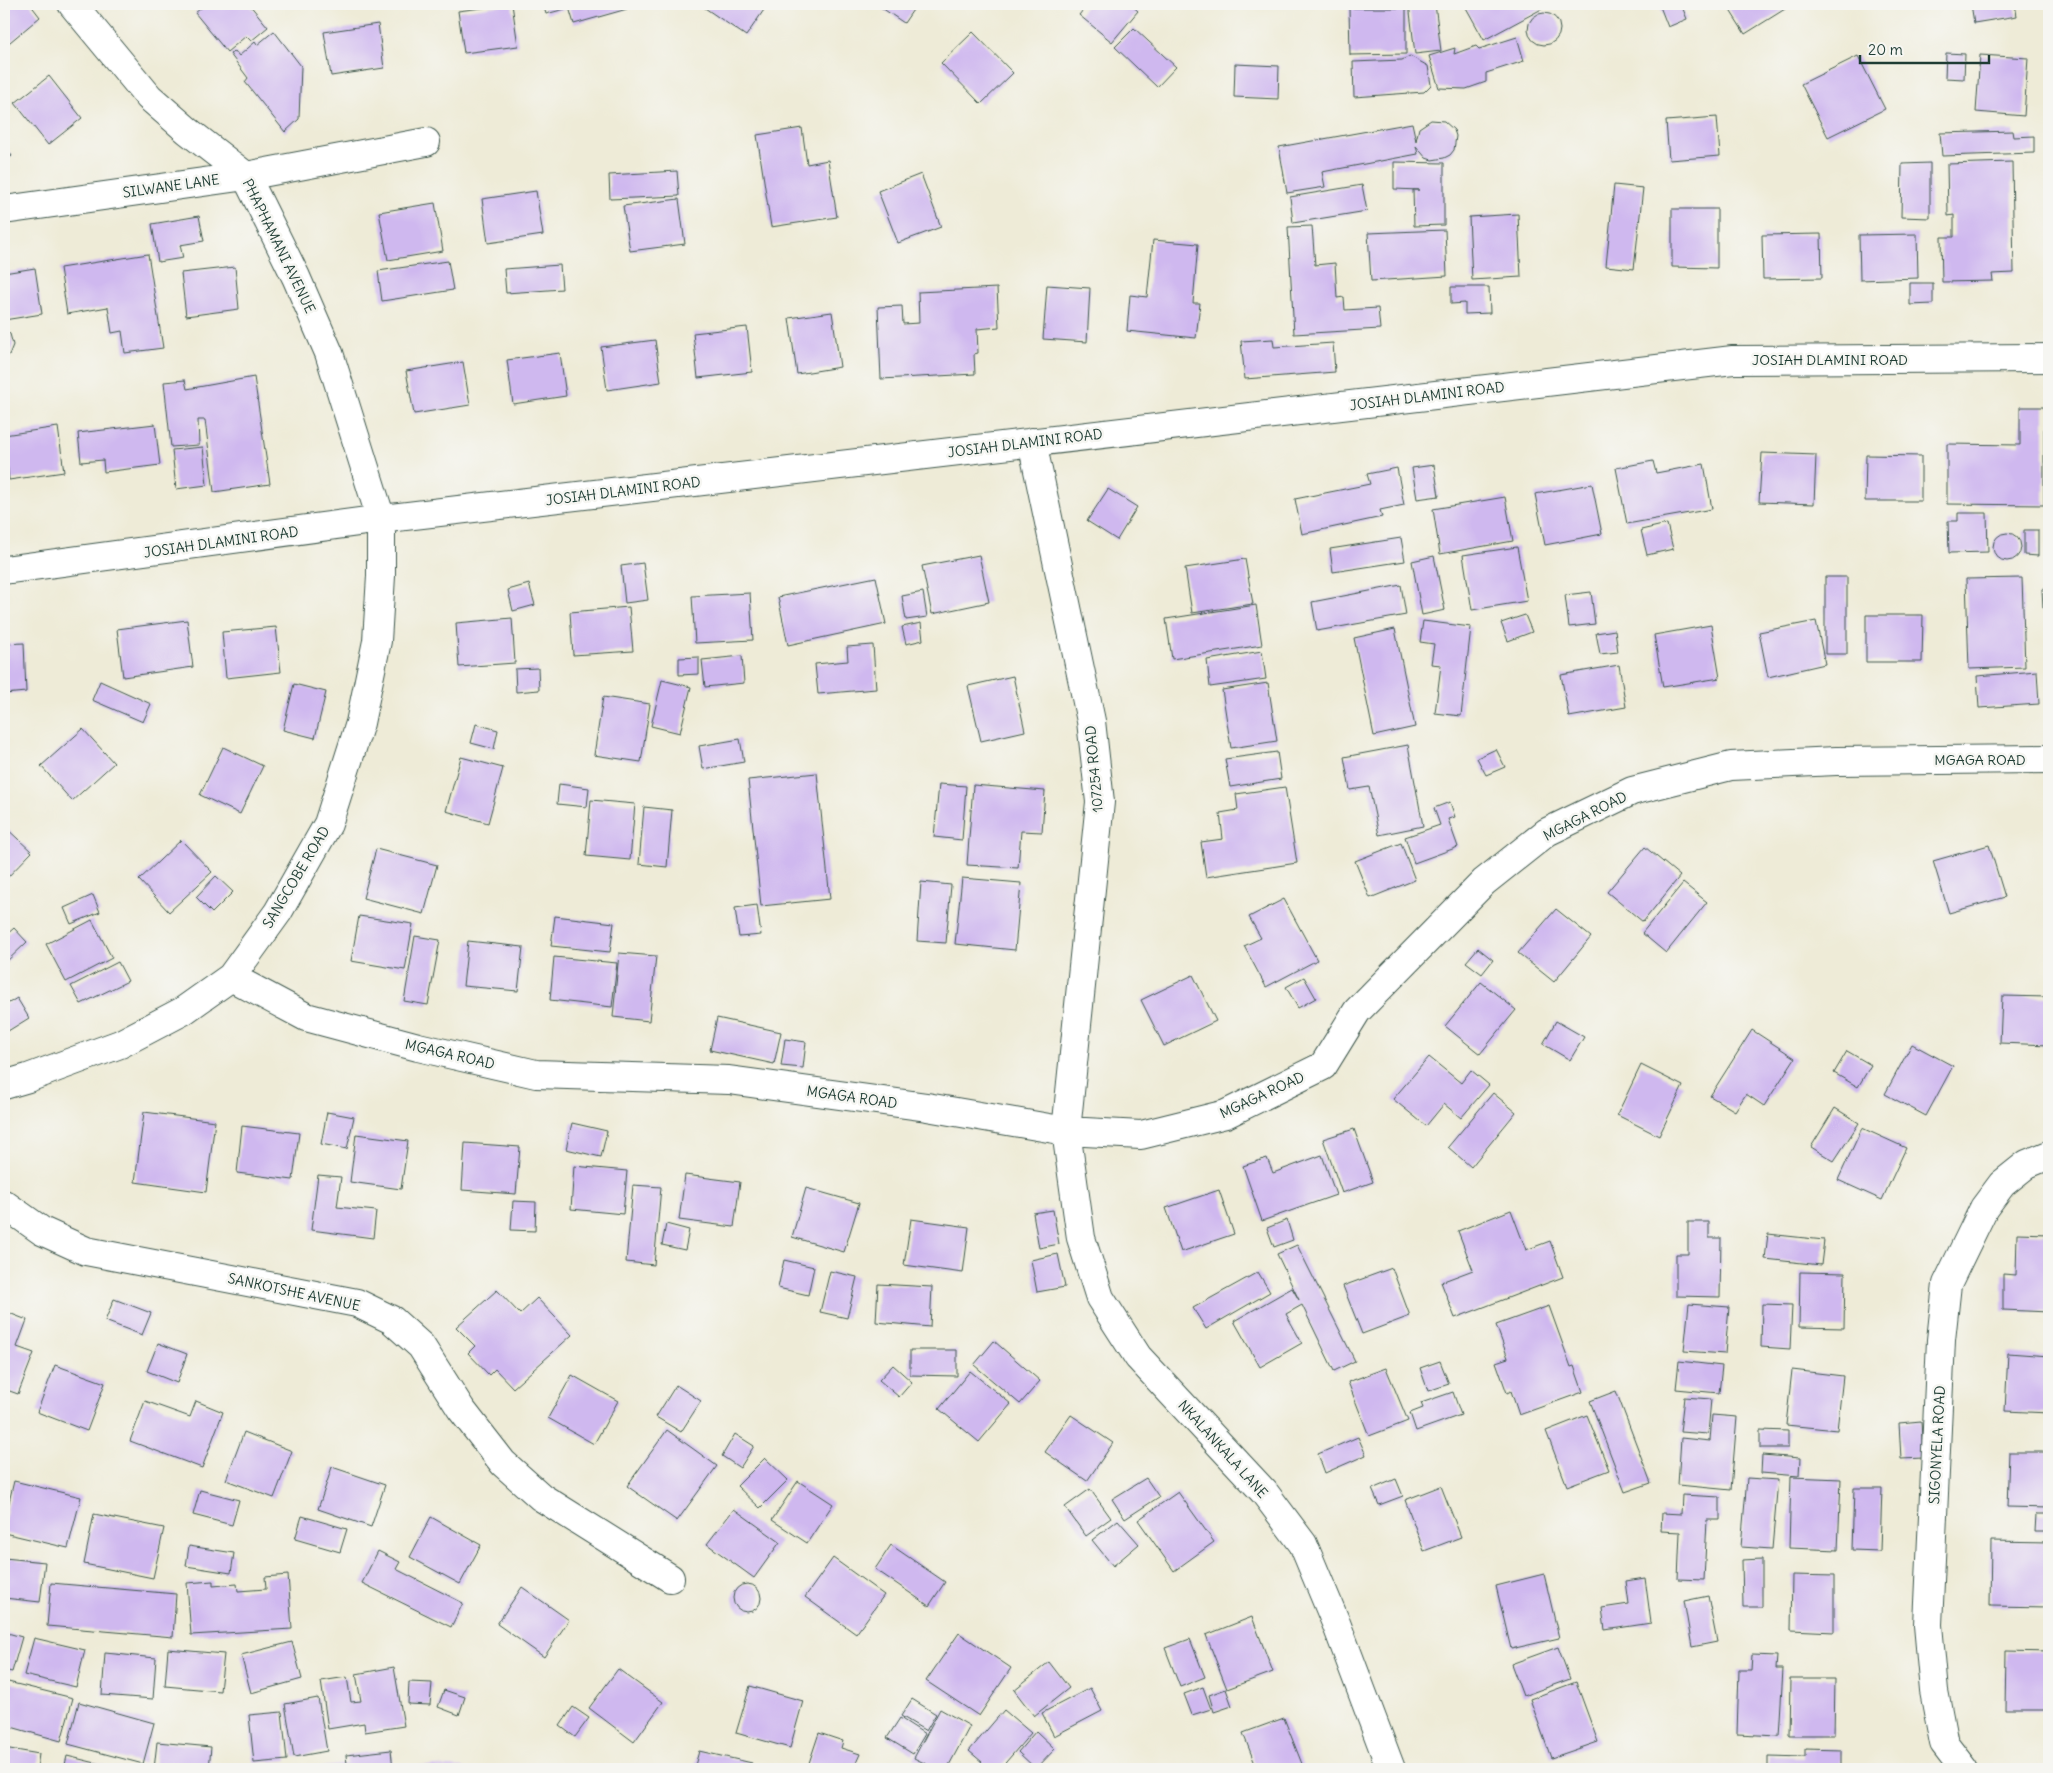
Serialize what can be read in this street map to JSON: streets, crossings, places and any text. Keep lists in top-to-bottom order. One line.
{"streets":{"street":["SILWANE LANE","PHAPHAMANI AVENUE","JOSIAH DLAMINI ROAD","MGAGA ROAD","107254 ROAD","SANGCOBE ROAD","SANKOTSHE AVENUE","SIGONYELA ROAD","NKALANKALA LANE"]},"crossings":[["SILWANE LANE","PHAPHAMANI AVENUE"],["PHAPHAMANI AVENUE","JOSIAH DLAMINI ROAD"],["PHAPHAMANI AVENUE","SANGCOBE ROAD"],["JOSIAH DLAMINI ROAD","107254 ROAD"],["JOSIAH DLAMINI ROAD","SANGCOBE ROAD"],["MGAGA ROAD","107254 ROAD"],["MGAGA ROAD","SANGCOBE ROAD"],["MGAGA ROAD","NKALANKALA LANE"],["107254 ROAD","NKALANKALA LANE"]],"scale_bar":"20 m"}
